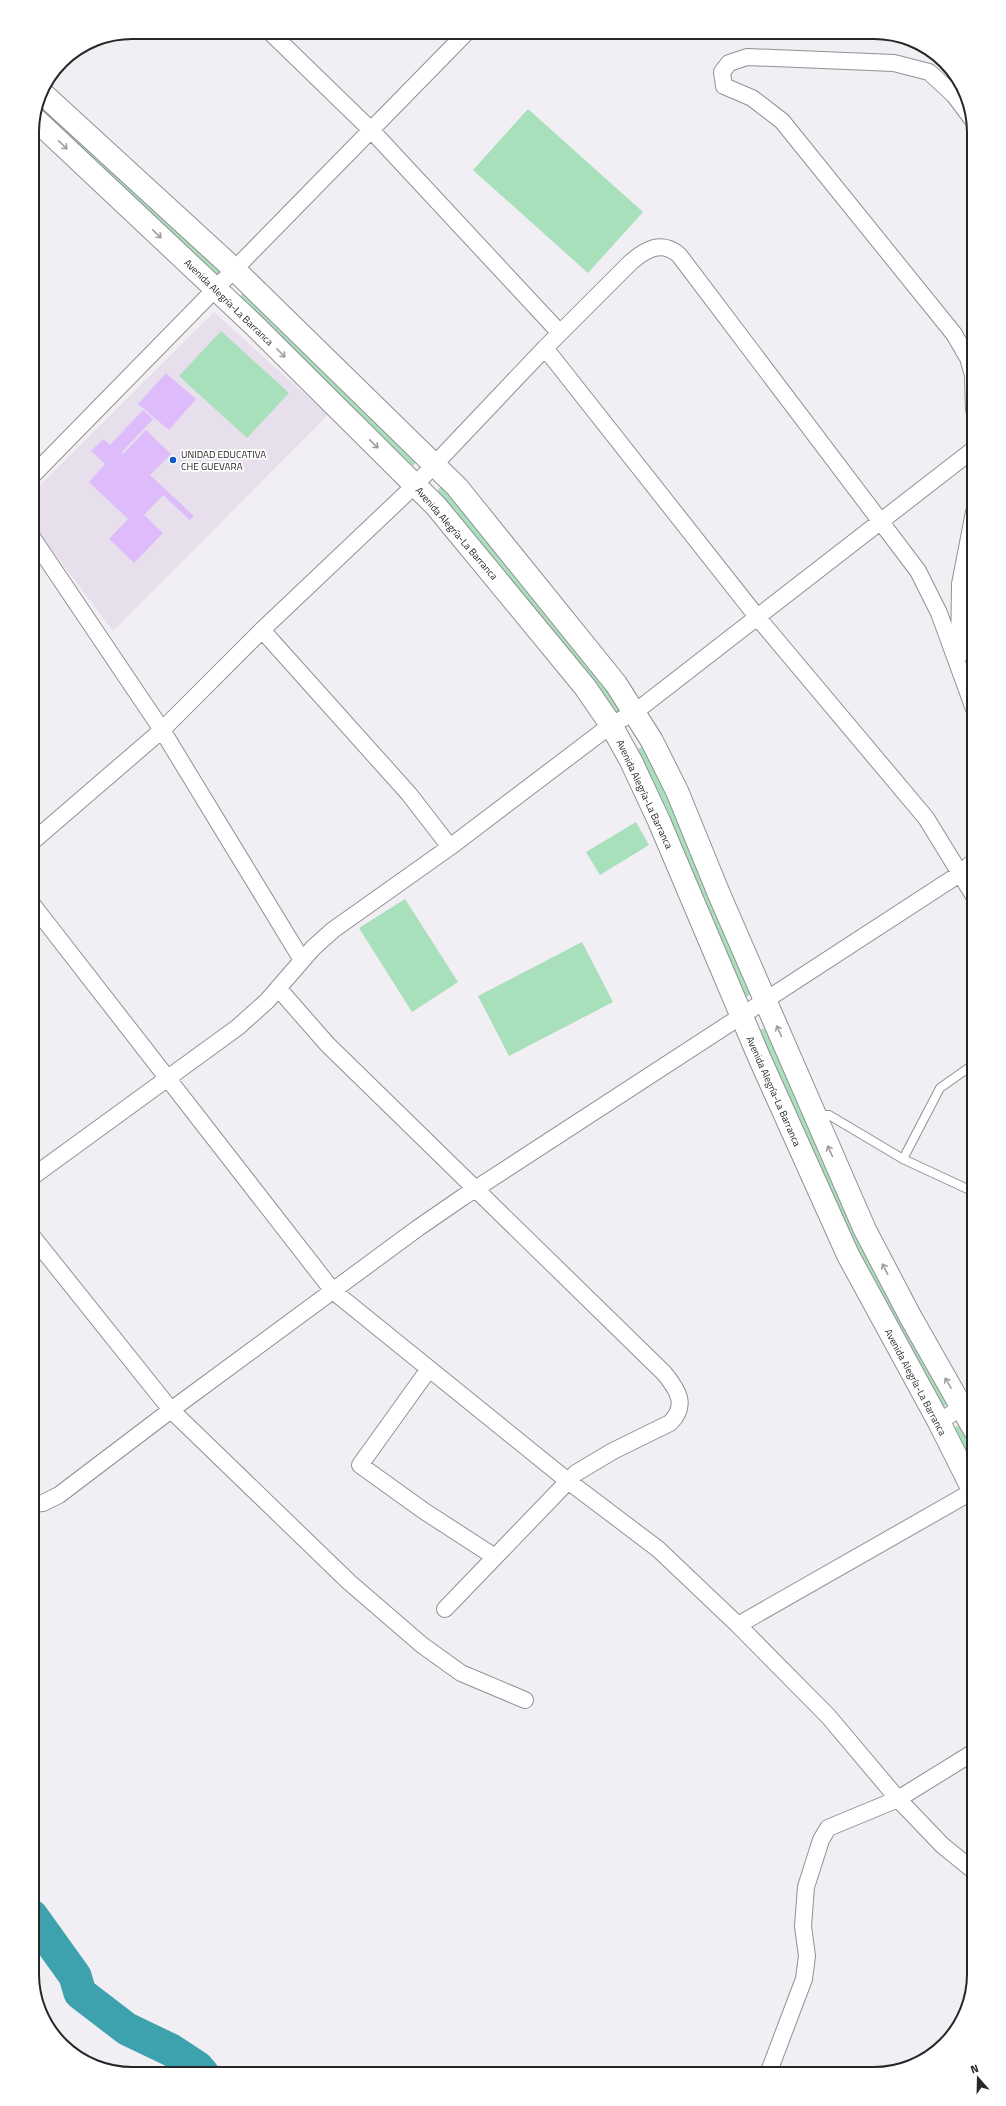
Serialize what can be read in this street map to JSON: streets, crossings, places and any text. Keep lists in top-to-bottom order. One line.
{"streets":{"main road":["Avenida Alegría-La Barranca"]},"places":["UNIDAD EDUCATIVA CHE GUEVARA"],"north":"top"}
